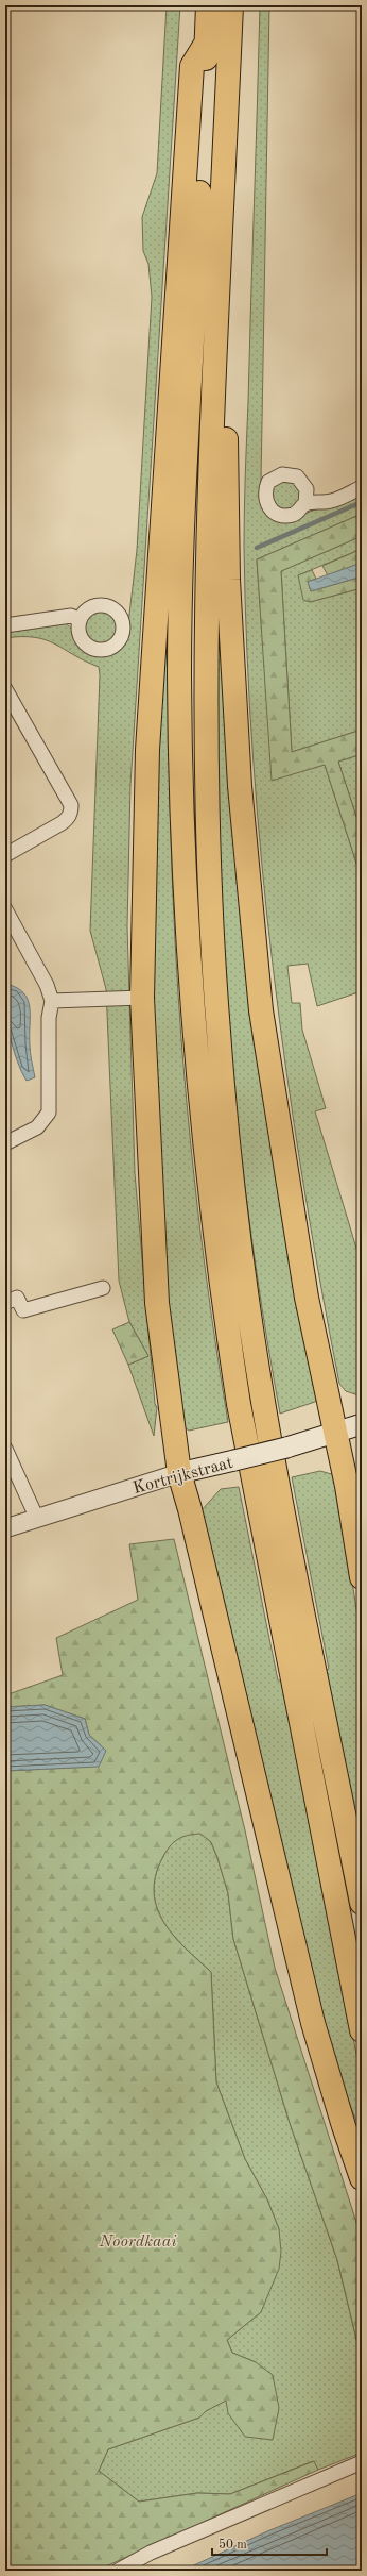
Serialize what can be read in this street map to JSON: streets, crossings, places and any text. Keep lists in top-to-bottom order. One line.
{"streets":{"main road":["Kortrijkstraat"]},"parks":["Noordkaai"],"scale_bar":"50 m"}
